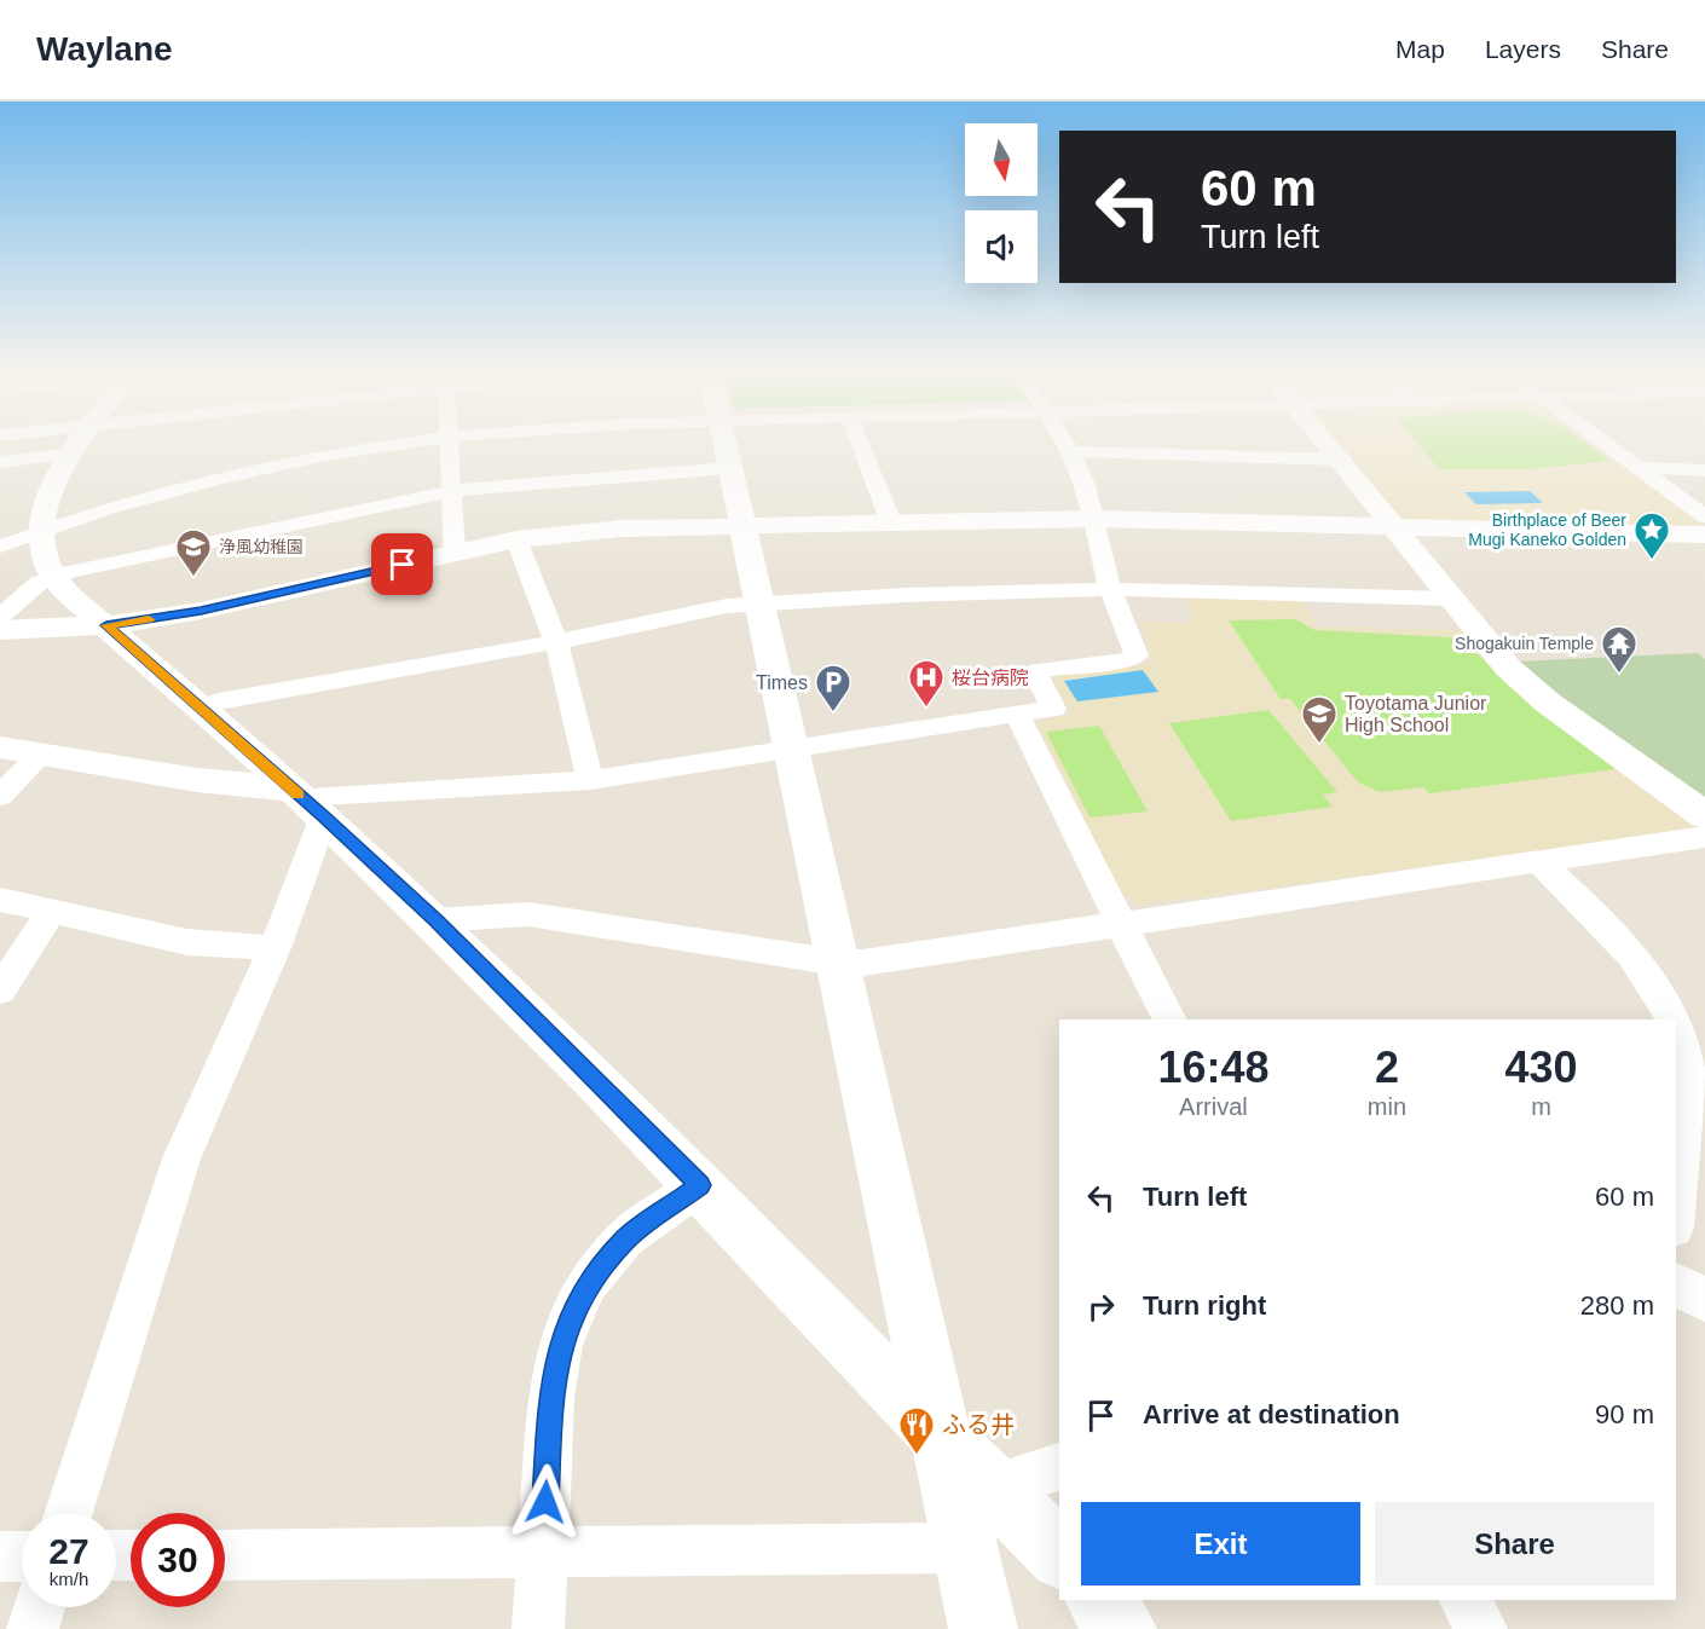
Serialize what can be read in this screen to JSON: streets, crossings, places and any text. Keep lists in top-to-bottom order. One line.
{"places":{"place":["Birthplace of Beer Mugi Kaneko Golden"],"school or university":["浄風幼稚園","Toyotama Junior High School"],"temple":["Shogakuin Temple"],"hospital":["桜台病院"],"parking":["Times"],"restaurant":["ふる井"]},"north":"bottom","page":{"header":"Waylane","nav":["Map","Layers","Share"],"turn":["60 m","Turn left"],"eta":["16:48","Arrival","2","min","430","m"],"list":[{"name":"Turn left","value":"60 m"},{"name":"Turn right","value":"280 m"},{"name":"Arrive at destination","value":"90 m"}],"buttons":["Exit","Share"],"speed":"27 km/h","limit":"30"}}
